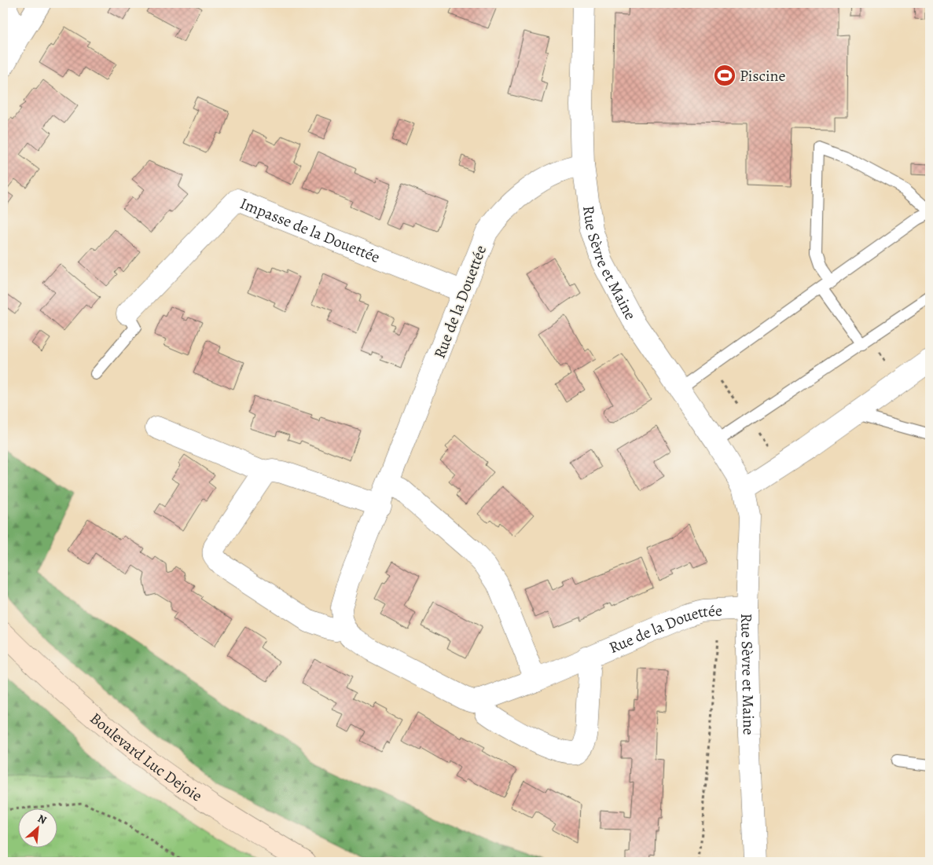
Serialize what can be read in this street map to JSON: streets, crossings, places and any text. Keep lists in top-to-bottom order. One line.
{"streets":{"main road":["Boulevard Luc Dejoie"],"street":["Impasse de la Douettée","Rue Sèvre et Maine","Rue de la Douettée"]},"crossings":[["Impasse de la Douettée","Rue de la Douettée"],["Rue Sèvre et Maine","Rue de la Douettée"]],"places":{"sports":["Piscine"]},"north":"top right"}
